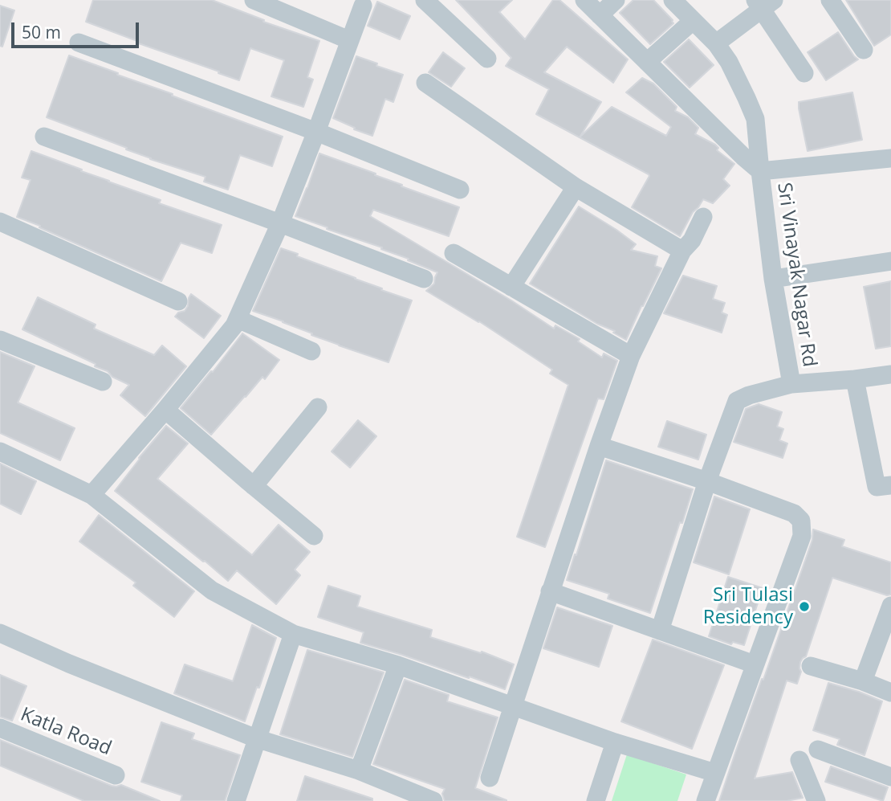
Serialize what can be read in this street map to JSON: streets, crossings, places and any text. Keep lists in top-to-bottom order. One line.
{"streets":{"street":["Sri Vinayak Nagar Rd","Katla Road"]},"places":["Sri Tulasi Residency"],"scale_bar":"50 m"}
